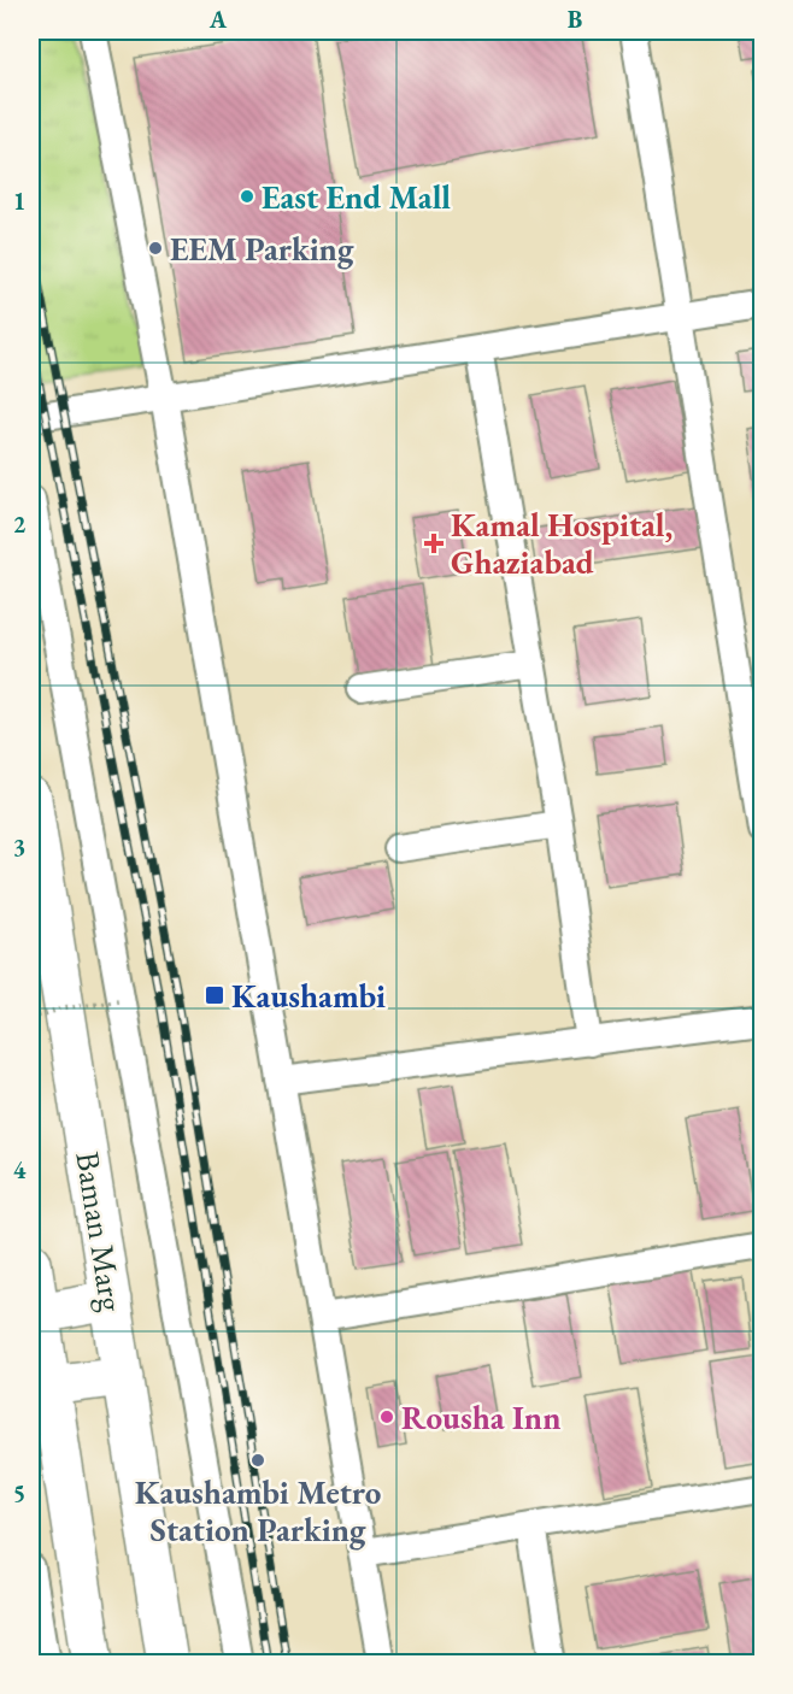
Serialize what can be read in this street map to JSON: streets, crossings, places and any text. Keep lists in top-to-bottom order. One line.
{"streets":{"main road":["Baman Marg"]},"places":{"other":["East End Mall","EEM Parking","Rousha Inn","Kaushambi Metro Station Parking"],"health":["Kamal Hospital, Ghaziabad"],"transit":["Kaushambi"]},"grid":{"columns":["A","B"],"rows":["1","2","3","4","5"]}}
